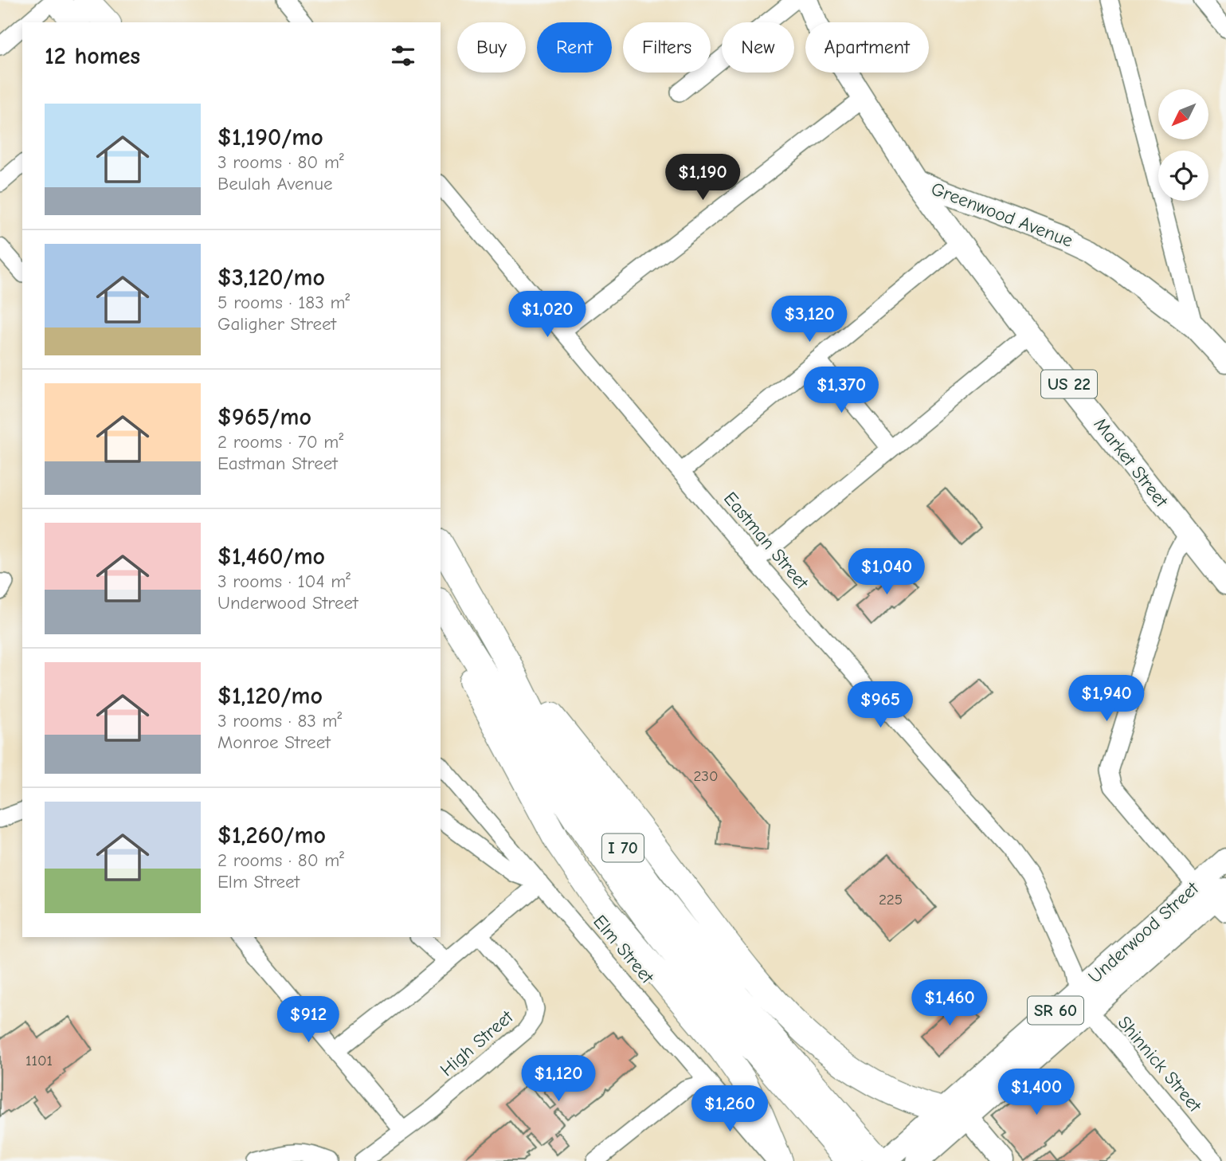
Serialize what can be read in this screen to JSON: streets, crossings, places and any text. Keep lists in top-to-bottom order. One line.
{"streets":{"highway":["I 70"],"main road":["Greenwood Avenue","US 22","Market Street","Underwood Street","SR 60"],"street":["Eastman Street","Elm Street","High Street","Shinnick Street"]},"crossings":[["Greenwood Avenue","Market Street"],["Eastman Street","Underwood Street"],["Eastman Street","Shinnick Street"],["Underwood Street","Shinnick Street"]],"house_numbers":["230","225","1101"],"north":"bottom left","page":{"chip":["Buy","Rent","Filters","New","Apartment"],"heading":"12 homes","list":[{"name":"$1,190/mo","note":"3 rooms · 80 m² · Beulah Avenue"},{"name":"$3,120/mo","note":"5 rooms · 183 m² · Galigher Street"},{"name":"$965/mo","note":"2 rooms · 70 m² · Eastman Street"},{"name":"$1,460/mo","note":"3 rooms · 104 m² · Underwood Street"},{"name":"$1,120/mo","note":"3 rooms · 83 m² · Monroe Street"},{"name":"$1,260/mo","note":"2 rooms · 80 m² · Elm Street"}],"price":["$1,190","$1,020","$3,120","$1,370","$1,040","$1,940","$965","$1,460","$912","$1,120","$1,400","$1,260"]}}
